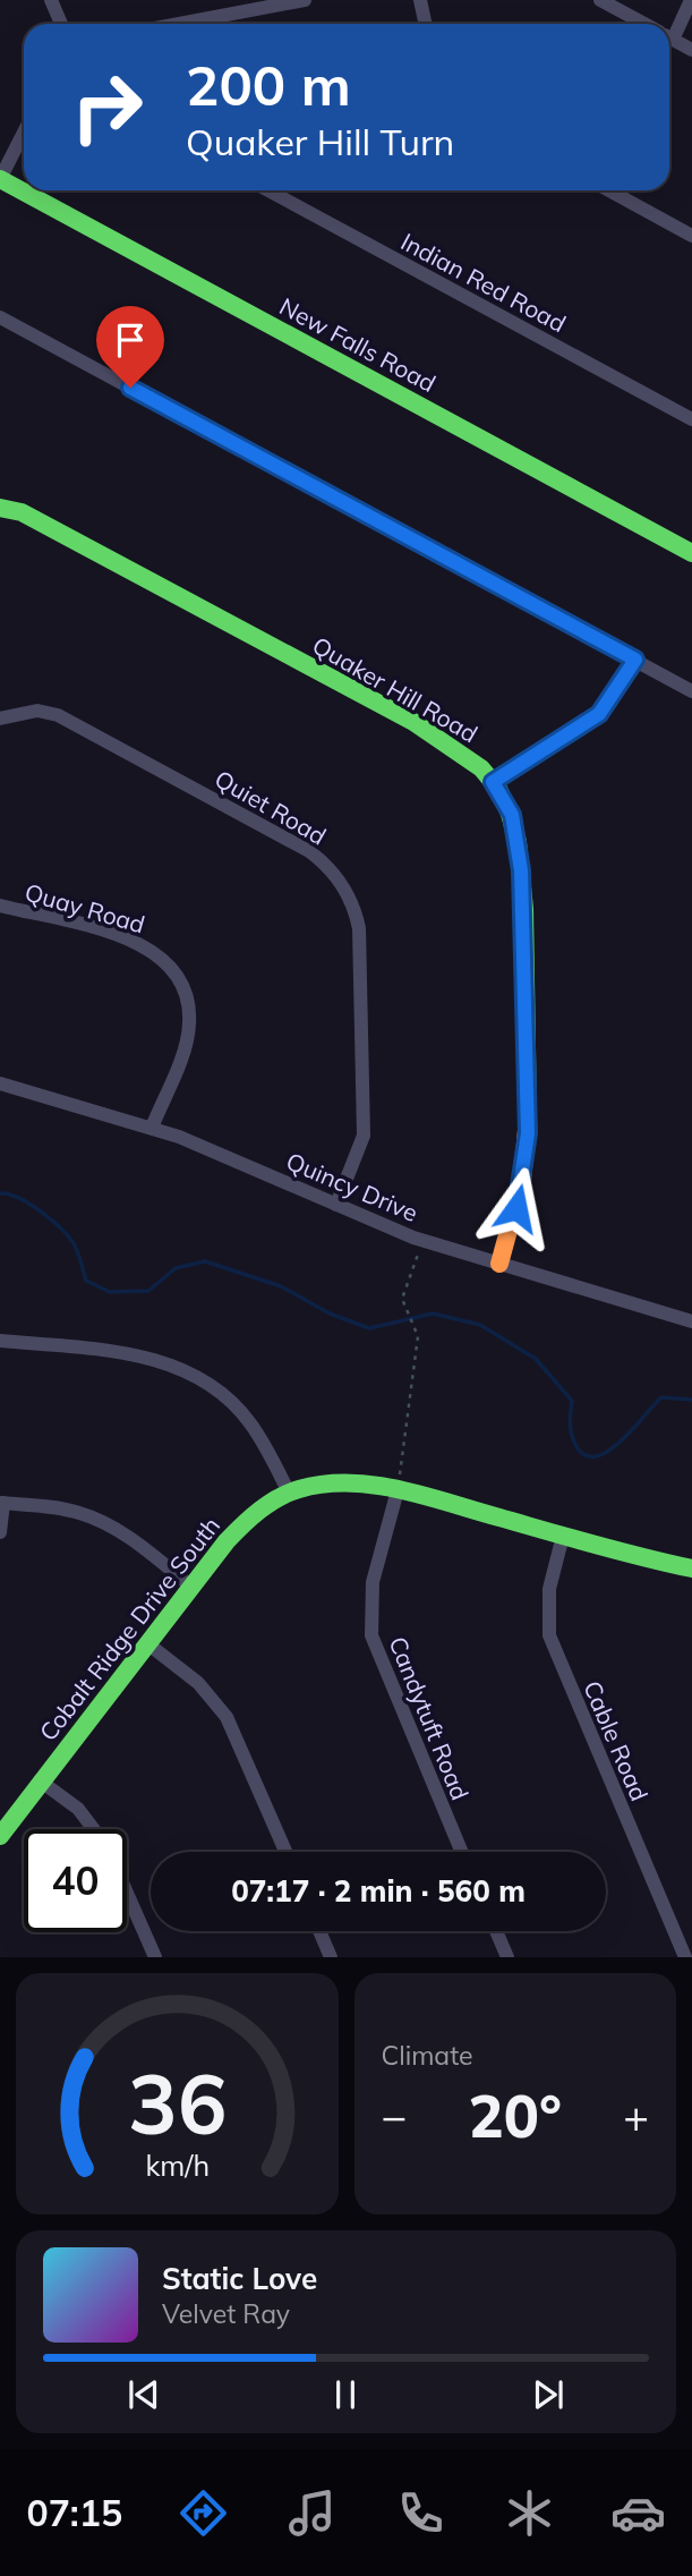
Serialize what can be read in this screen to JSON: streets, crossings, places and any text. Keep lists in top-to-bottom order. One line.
{"streets":{"street":["Indian Red Road","New Falls Road","Quaker Hill Road","Quiet Road","Quay Road","Quincy Drive","Cobalt Ridge Drive South","Candytuft Road","Cable Road"]},"crossings":[["Quaker Hill Road","Quincy Drive"],["Quiet Road","Quincy Drive"],["Quay Road","Quincy Drive"],["Cobalt Ridge Drive South","Candytuft Road"],["Cobalt Ridge Drive South","Cable Road"]],"page":{"turn":["200 m","Quaker Hill Turn"],"limit":"40","trip":"07:17 · 2 min · 560 m","tile":"Climate","heat":["−","20°","+"],"song":["Static Love","Velvet Ray"],"tabs":"07:15","gauge":["36","km/h"]}}
